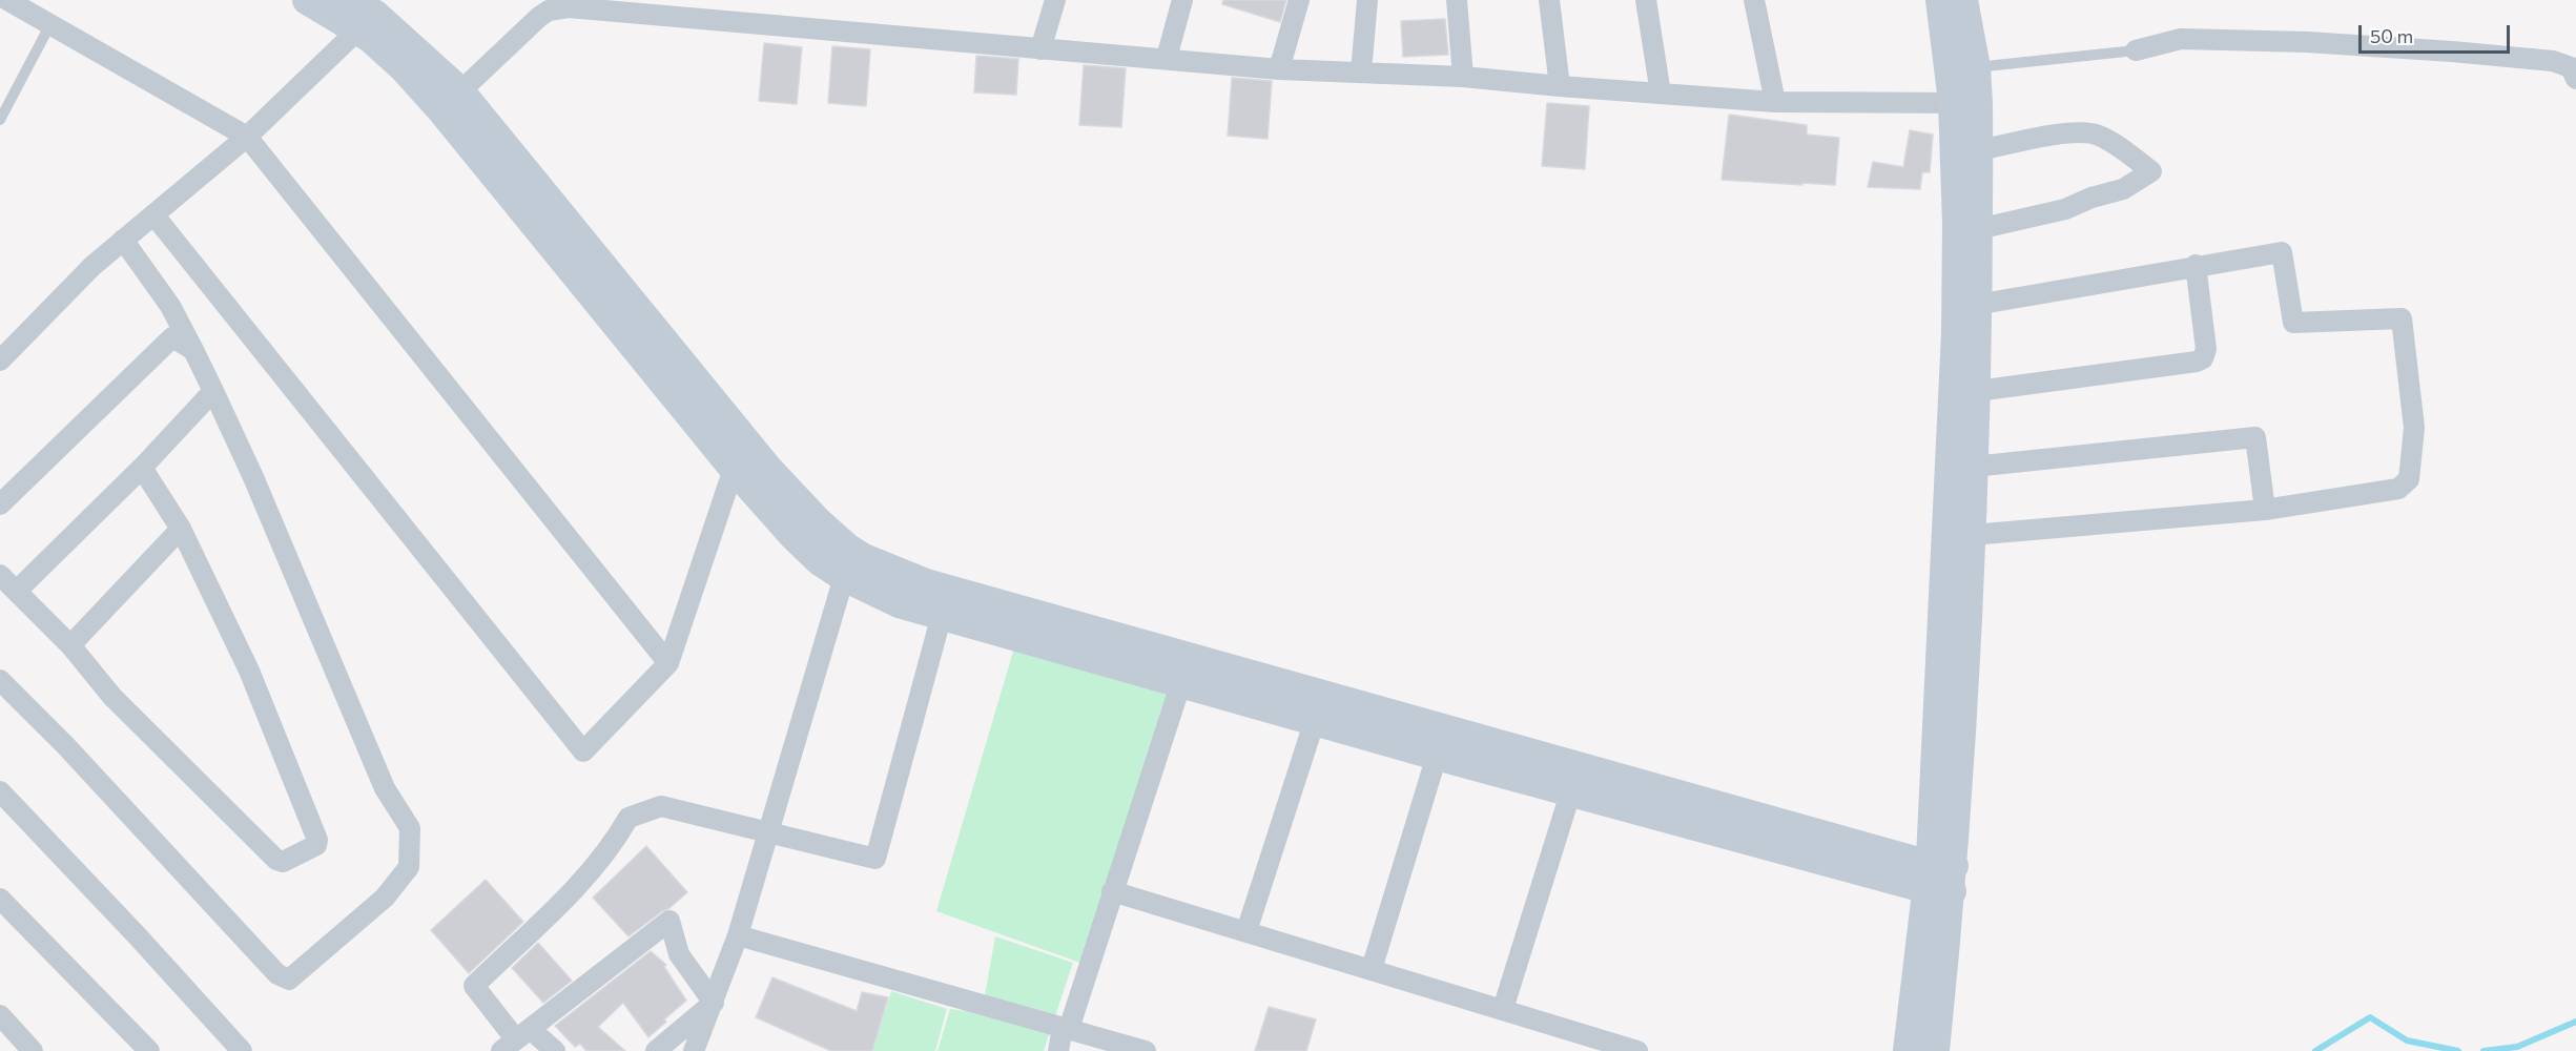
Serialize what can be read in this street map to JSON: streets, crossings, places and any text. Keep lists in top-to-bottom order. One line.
{"scale_bar":"50 m"}
